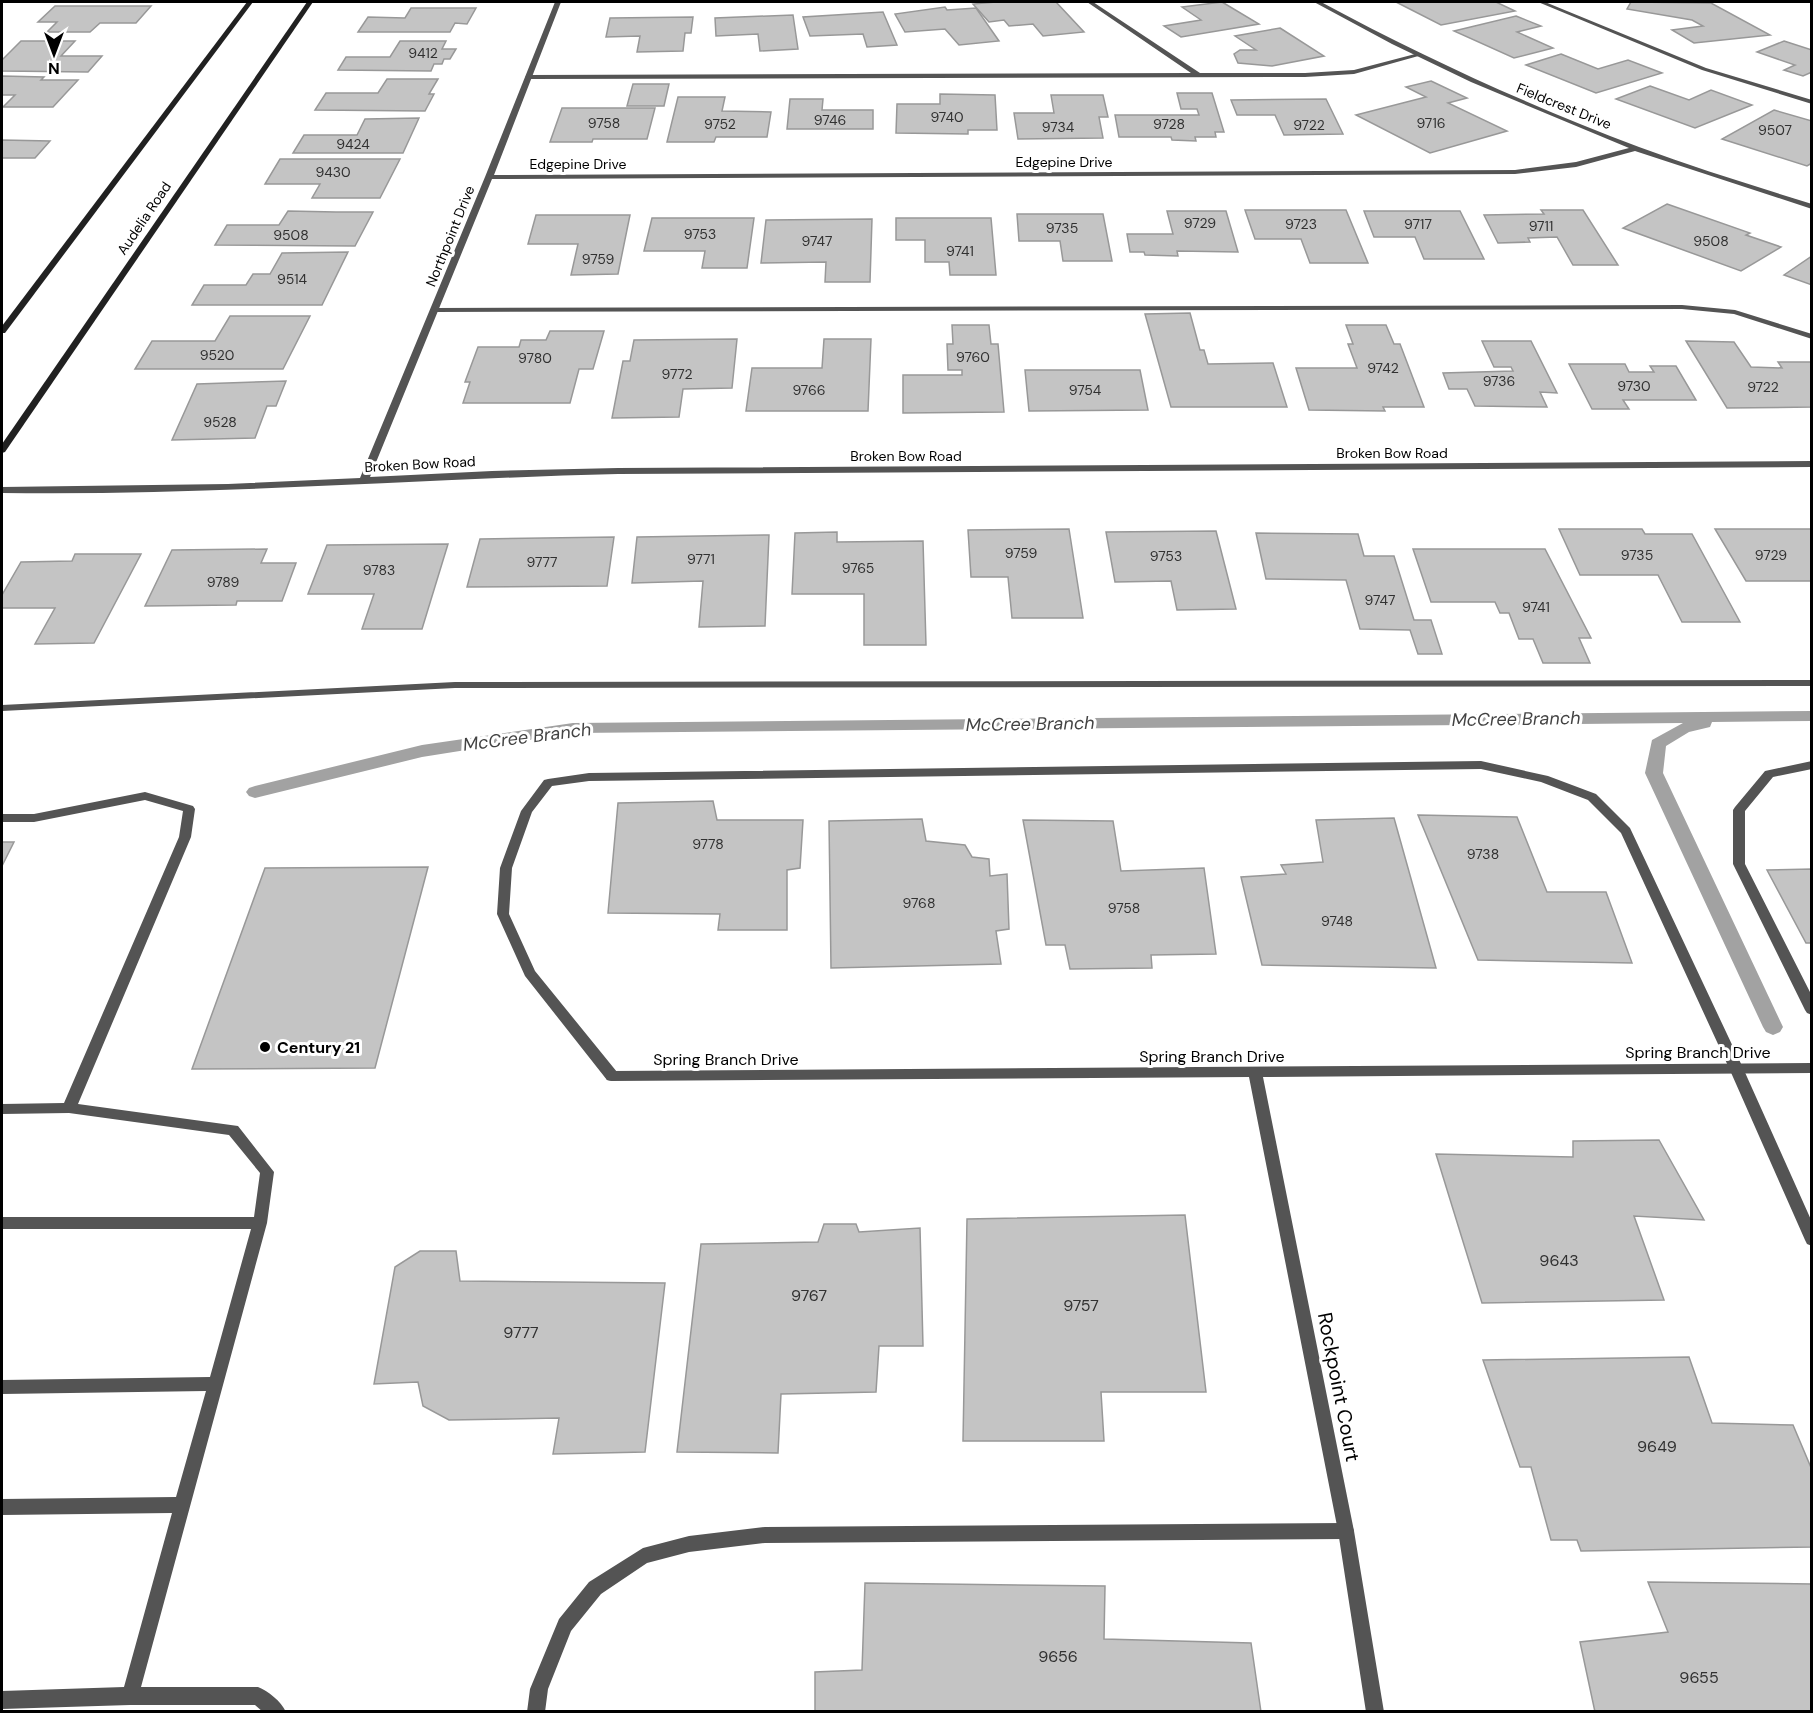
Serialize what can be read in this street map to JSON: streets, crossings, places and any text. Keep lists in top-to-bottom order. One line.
{"streets":{"main road":["Audelia Road"],"street":["Fieldcrest Drive","Edgepine Drive","Northpoint Drive","Broken Bow Road","Spring Branch Drive","Rockpoint Court"]},"crossings":[["Fieldcrest Drive","Edgepine Drive"],["Edgepine Drive","Northpoint Drive"],["Northpoint Drive","Broken Bow Road"],["Spring Branch Drive","Rockpoint Court"]],"water":["McCree Branch"],"places":["Century 21"],"house_numbers":["9412","9740","9746","9758","9716","9752","9728","9722","9734","9507","9424","9430","9729","9723","9717","9711","9735","9753","9508","9747","9508","9741","9759","9514","9520","9760","9780","9742","9772","9736","9730","9722","9766","9754","9528","9759","9735","9729","9753","9771","9777","9765","9783","9789","9747","9741","9778","9738","9768","9758","9748","9643","9767","9757","9777","9649","9656","9655"],"north":"bottom"}
